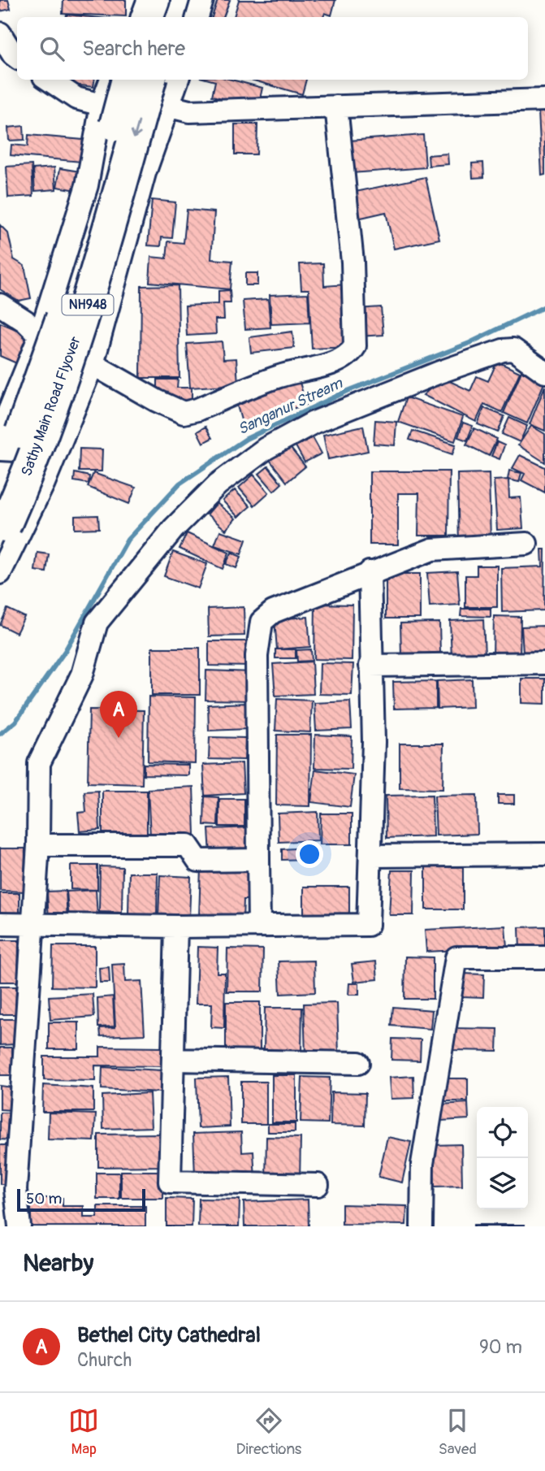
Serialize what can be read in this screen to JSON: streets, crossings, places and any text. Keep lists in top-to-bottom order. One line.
{"streets":{"highway":["NH948","Sathy Main Road Flyover"]},"water":["Sanganur Stream"],"scale_bar":"50 m","page":{"search":"Search here","pins":"A","scale":"50 m","heading":"Nearby","list":[{"mark":"A","name":"Bethel City Cathedral","note":"Church","value":"90 m"}],"nav":["Map","Directions","Saved"]}}
